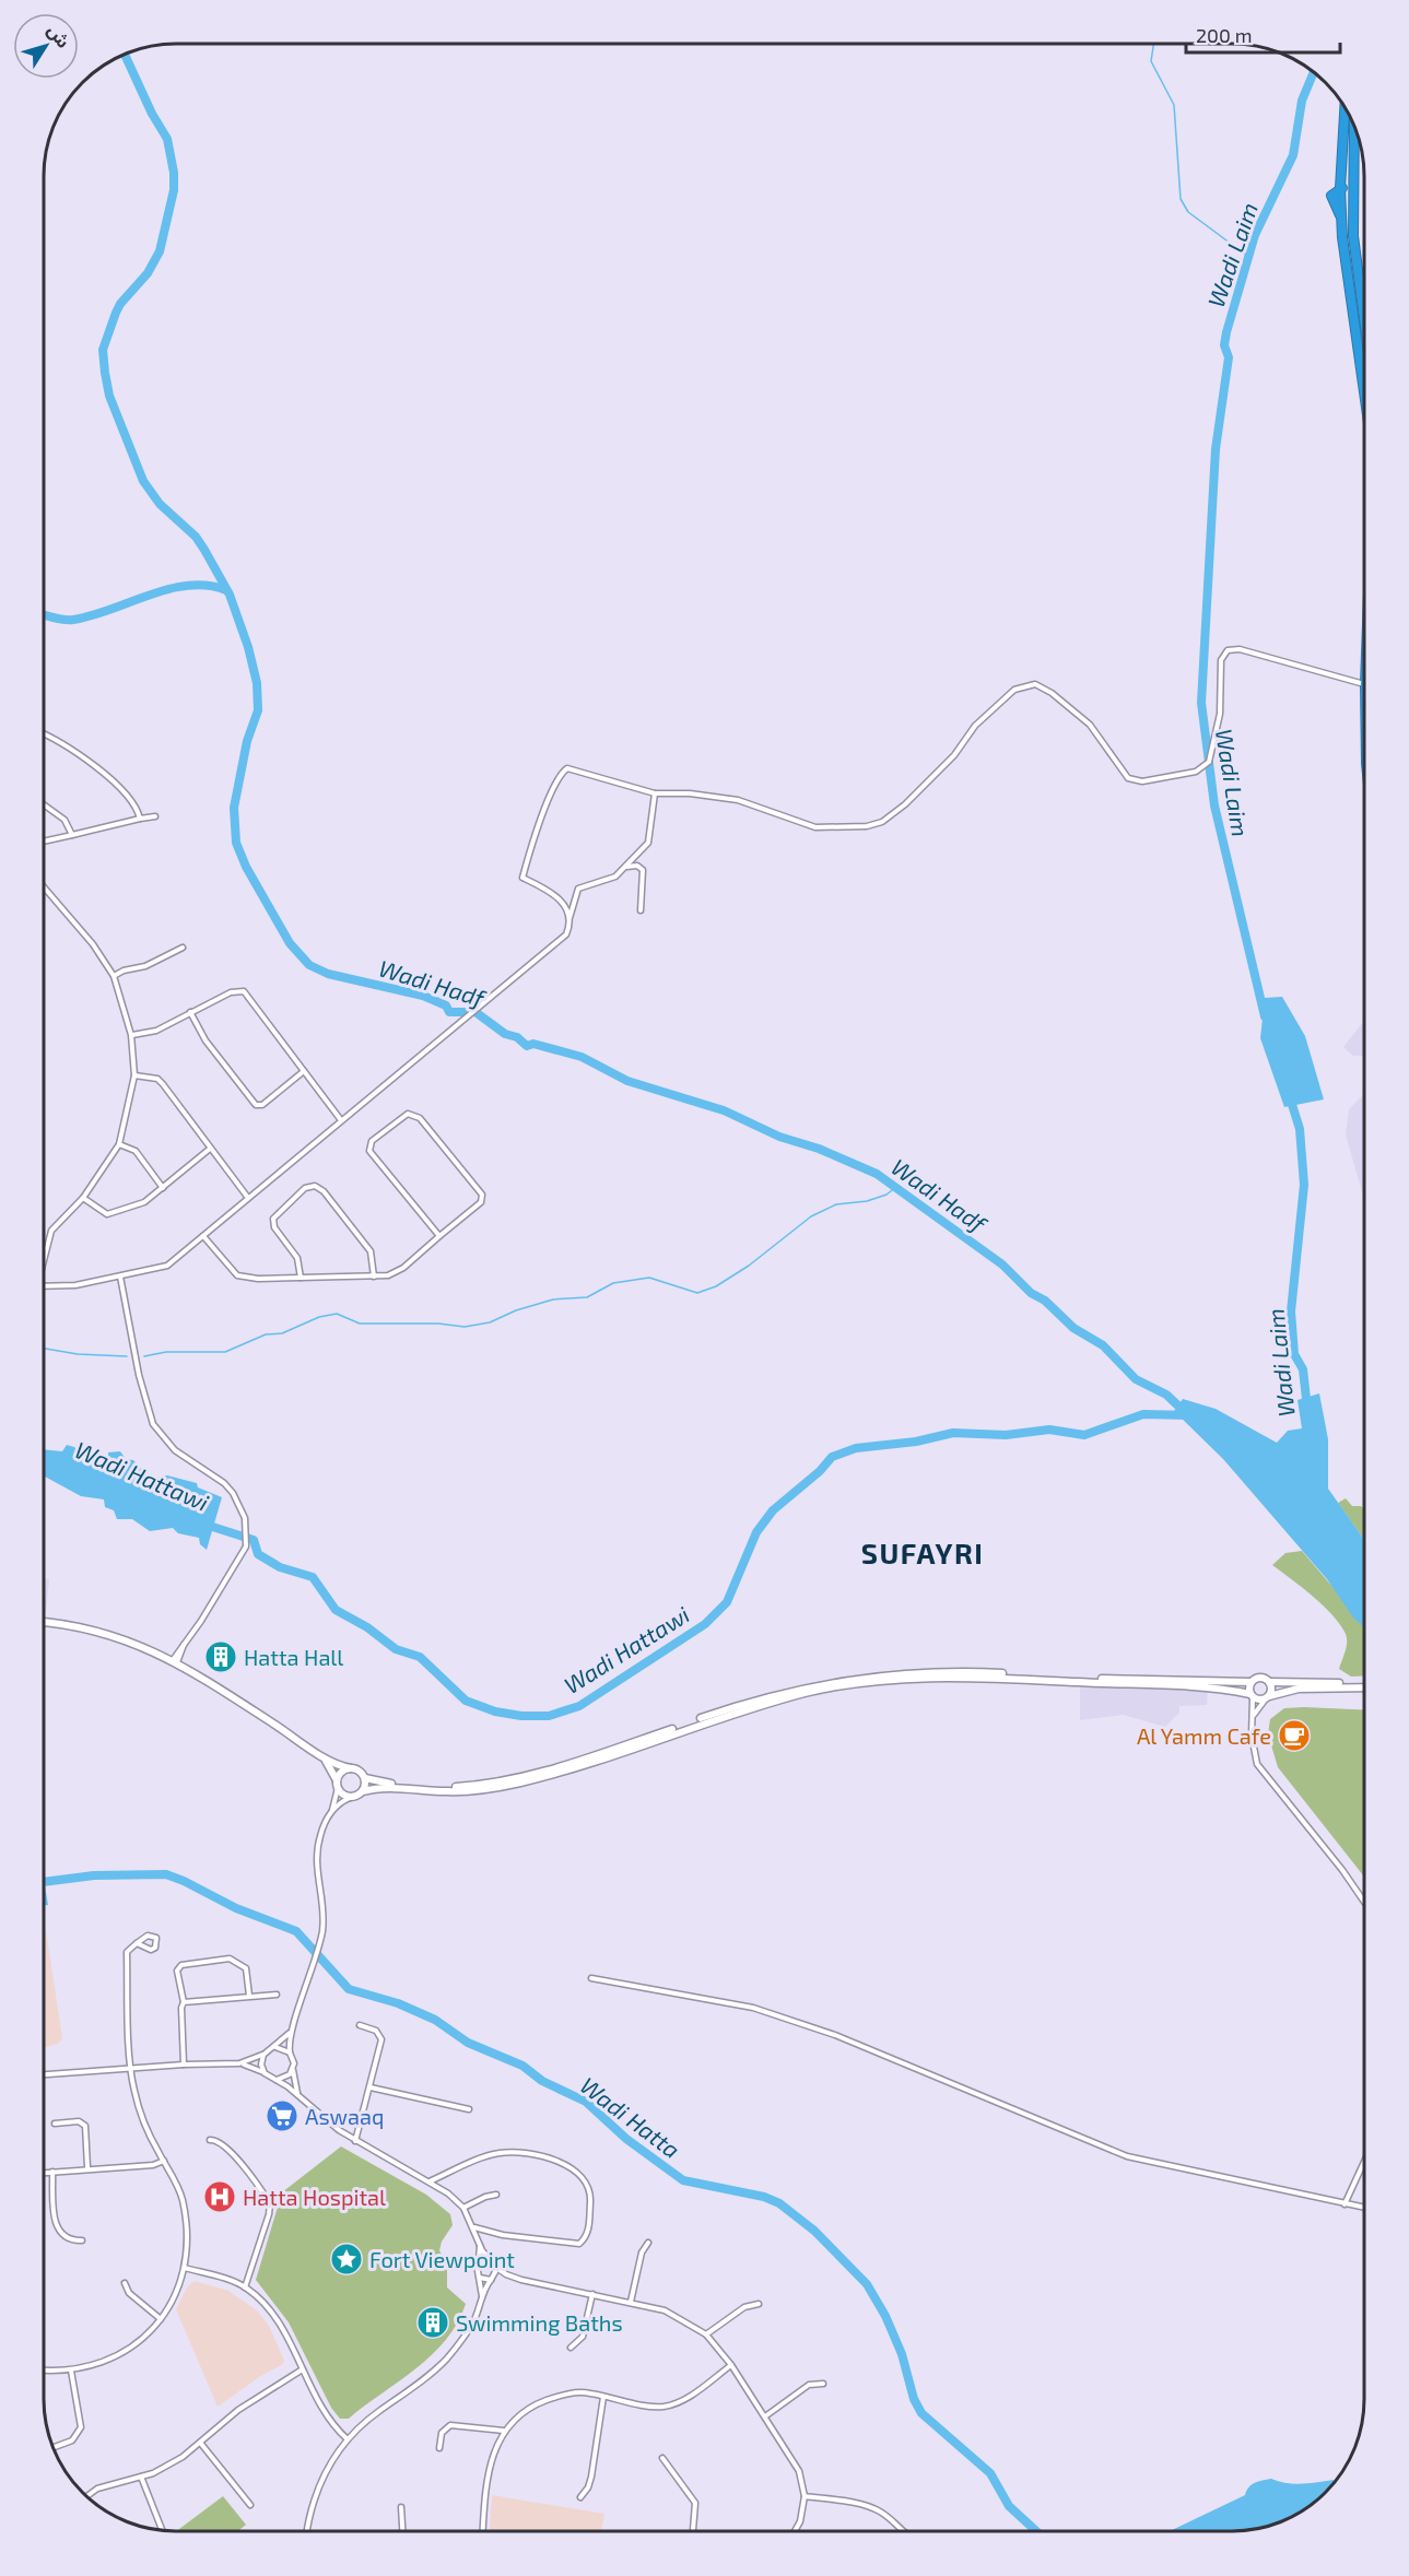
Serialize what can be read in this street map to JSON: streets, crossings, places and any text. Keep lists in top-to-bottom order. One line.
{"districts":["SUFAYRI"],"water":["Wadi Laim","Wadi Hadf","Wadi Hattawi","Wadi Hatta"],"places":{"building":["Hatta Hall","Swimming Baths"],"cafe":["Al Yamm Cafe"],"supermarket":["Aswaaq"],"hospital":["Hatta Hospital"],"place":["Fort Viewpoint"]},"scale_bar":"200 m","north":"top right"}
